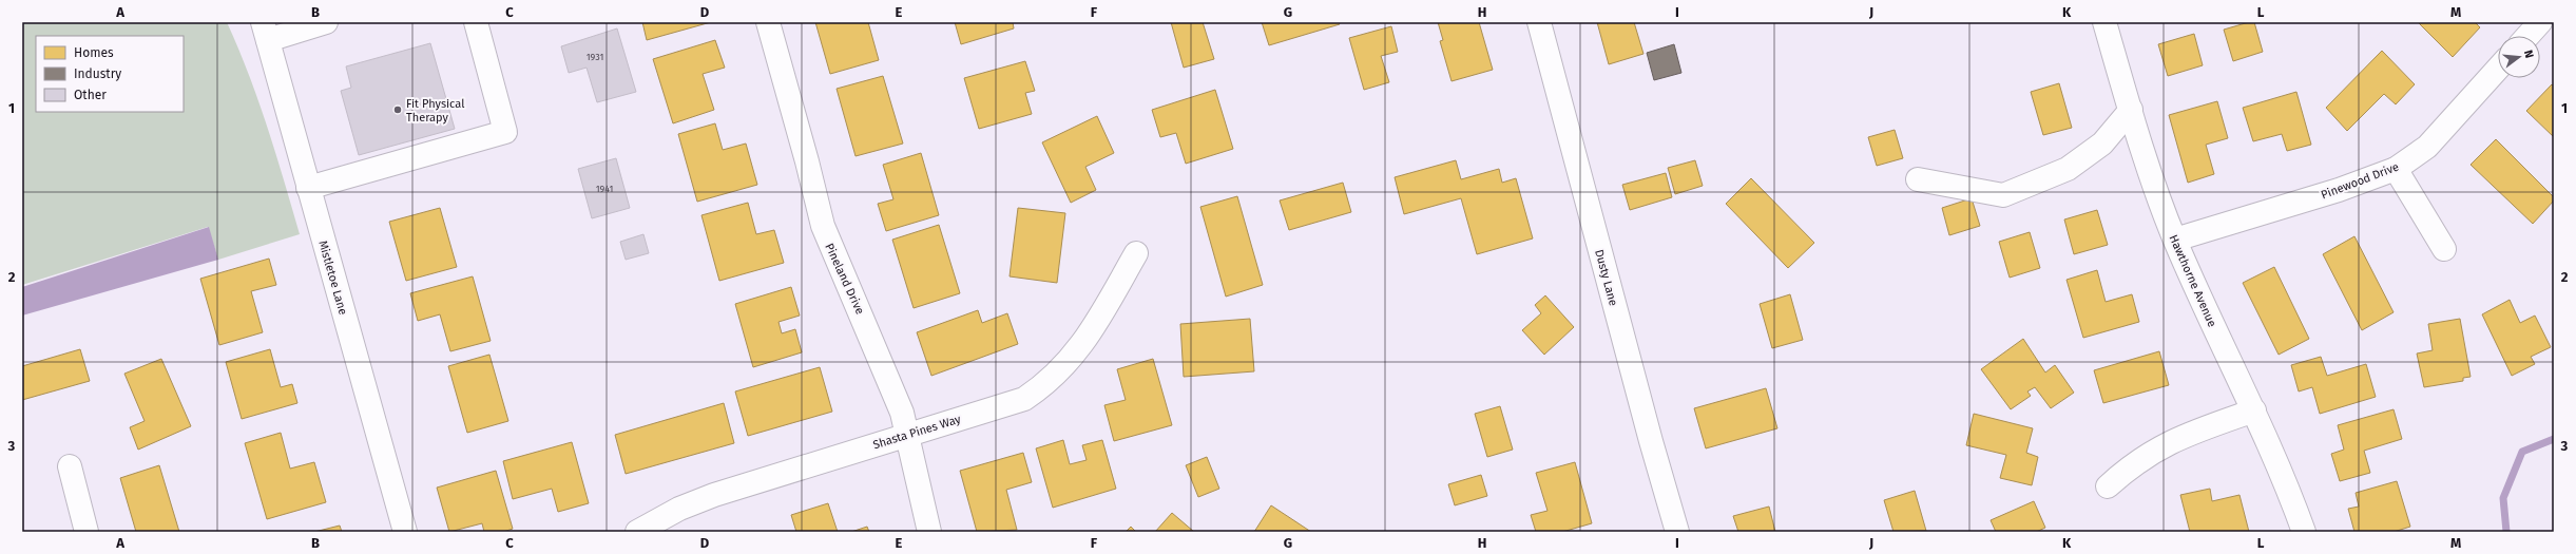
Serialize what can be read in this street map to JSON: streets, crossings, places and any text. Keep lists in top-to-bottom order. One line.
{"streets":{"street":["Pinewood Drive","Mistletoe Lane","Dusty Lane","Pineland Drive","Hawthorne Avenue","Shasta Pines Way"]},"crossings":[["Pinewood Drive","Hawthorne Avenue"],["Pineland Drive","Shasta Pines Way"]],"places":["Fit Physical Therapy"],"house_numbers":["1931","1941"],"legend":["Homes","Industry","Other"],"north":"right","grid":{"columns":["A","B","C","D","E","F","G","H","I","J","K","L","M"],"rows":["1","2","3"]}}
